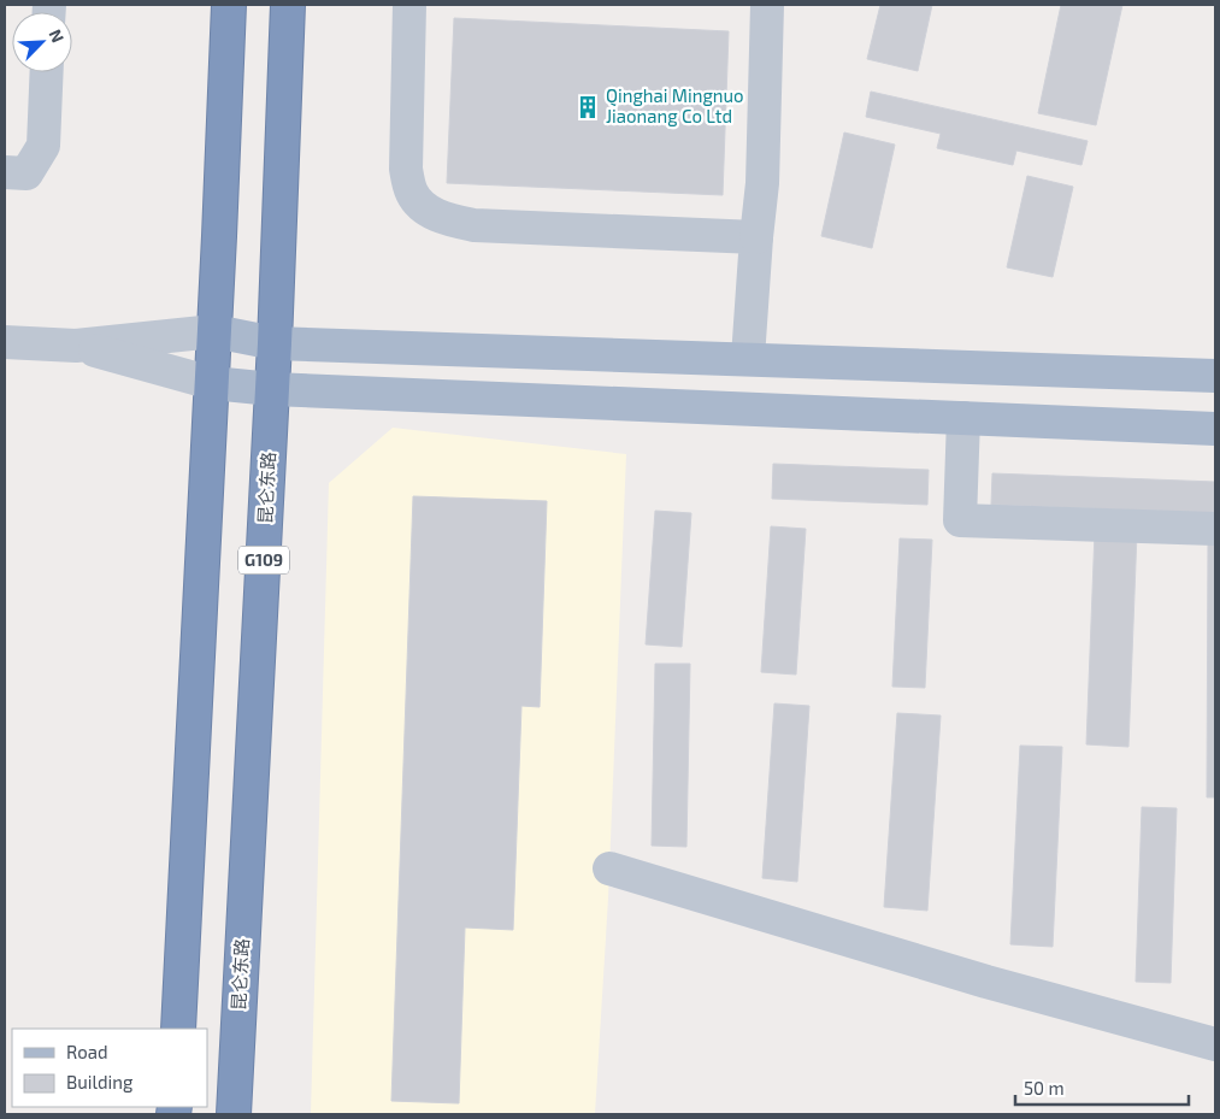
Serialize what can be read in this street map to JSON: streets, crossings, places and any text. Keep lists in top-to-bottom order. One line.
{"streets":{"highway":["昆仑东路","G109"]},"places":{"building":["Qinghai Mingnuo Jiaonang Co Ltd"]},"legend":["Road","Building"],"scale_bar":"50 m","north":"top right"}
